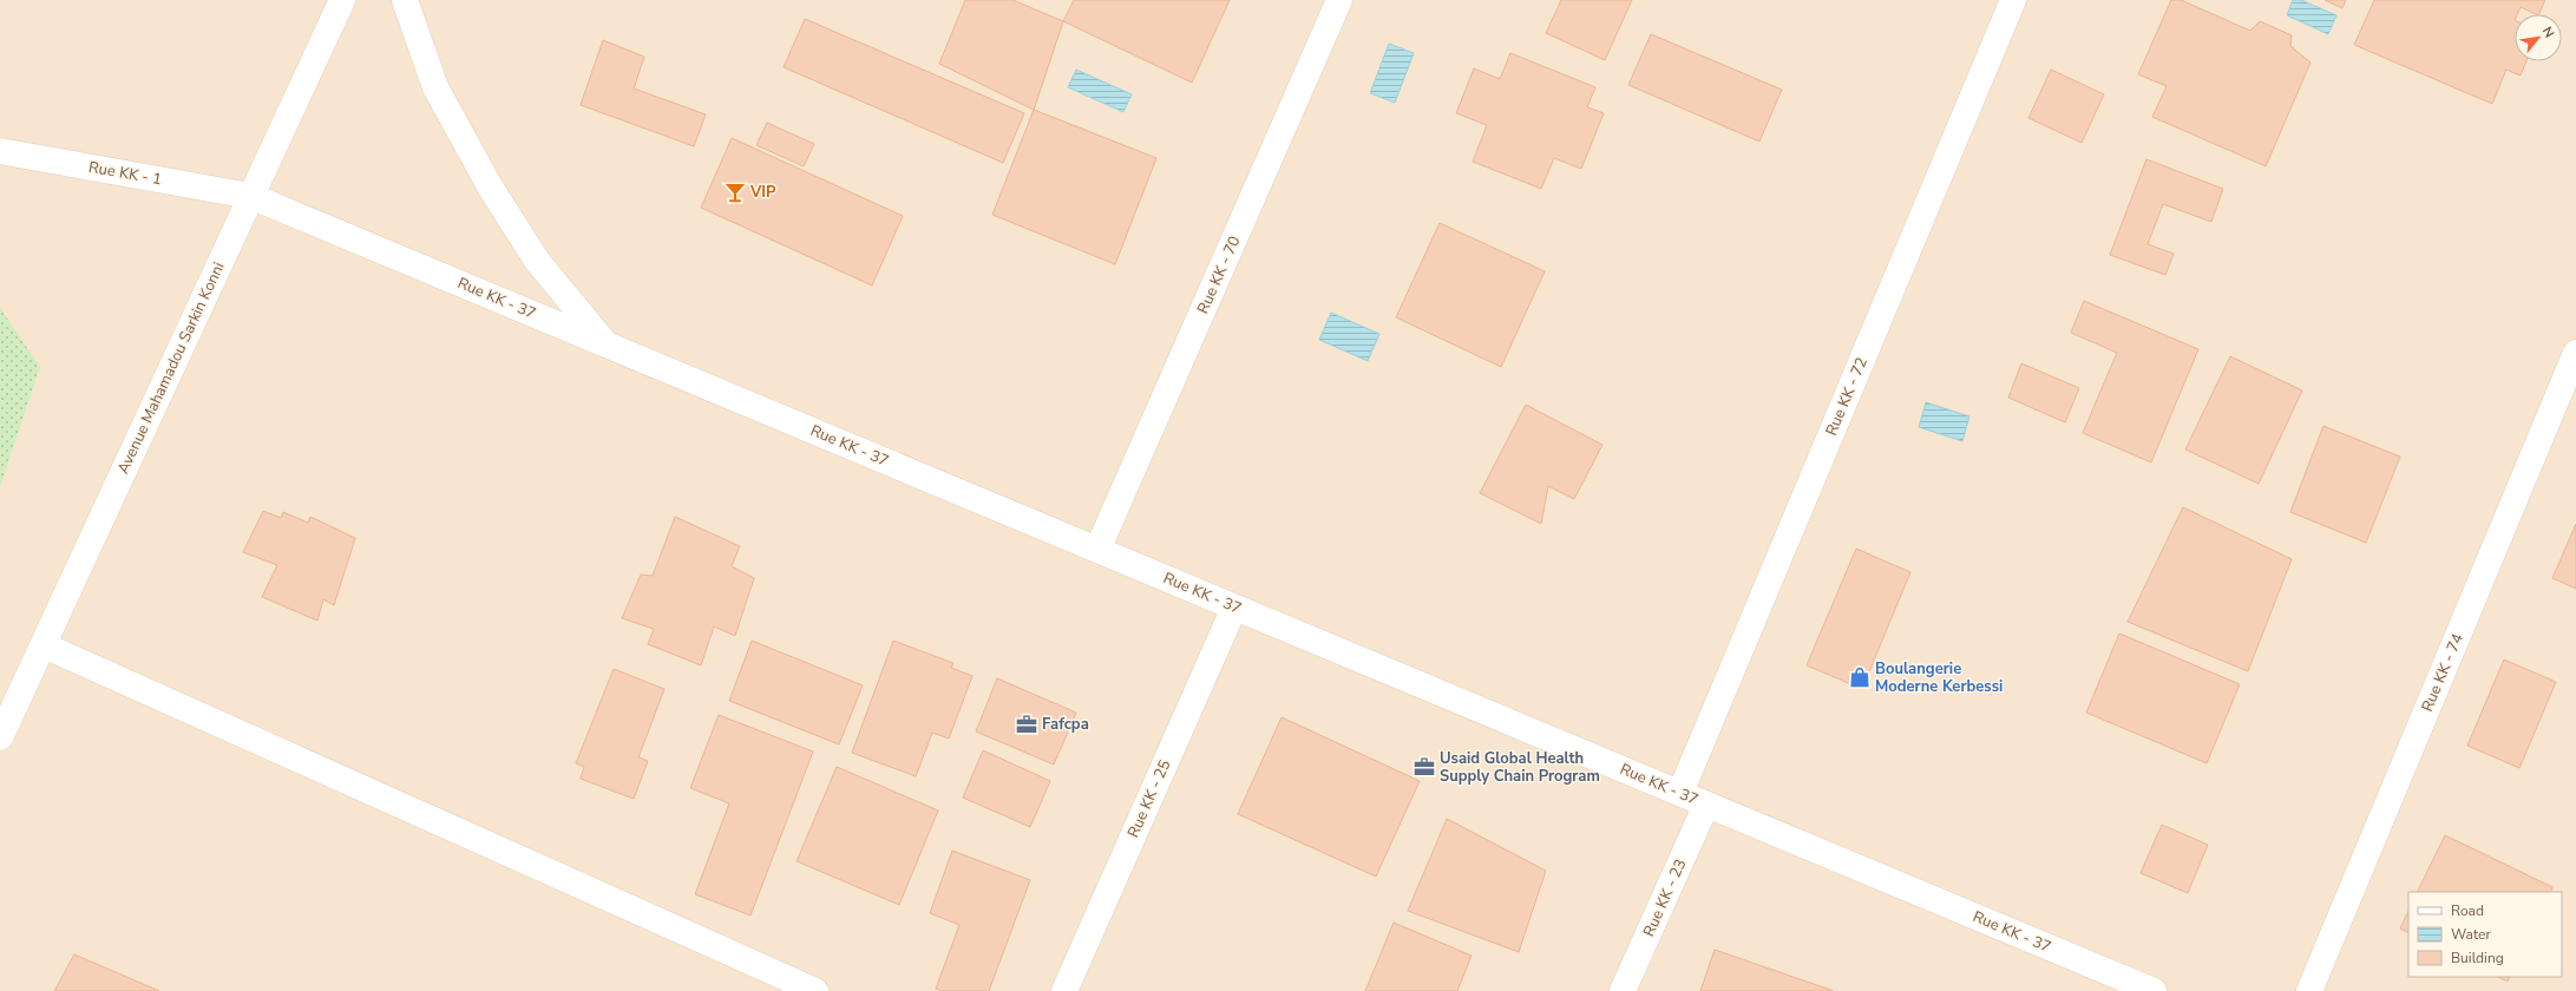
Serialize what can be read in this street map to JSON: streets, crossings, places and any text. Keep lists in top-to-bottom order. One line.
{"streets":{"street":["Rue KK - 1","Rue KK - 70","Rue KK - 37","Avenue Mahamadou Sarkin Konni","Rue KK - 72","Rue KK - 74","Rue KK - 25","Rue KK - 23"]},"crossings":[["Rue KK - 1","Rue KK - 37"],["Rue KK - 1","Avenue Mahamadou Sarkin Konni"],["Rue KK - 70","Rue KK - 37"],["Rue KK - 37","Avenue Mahamadou Sarkin Konni"],["Rue KK - 37","Rue KK - 72"],["Rue KK - 37","Rue KK - 25"],["Rue KK - 37","Rue KK - 23"]],"places":{"bar":["VIP"],"shop":["Boulangerie Moderne Kerbessi"],"office":["Fafcpa","Usaid Global Health Supply Chain Program"]},"legend":["Road","Water","Building"],"north":"top right"}
